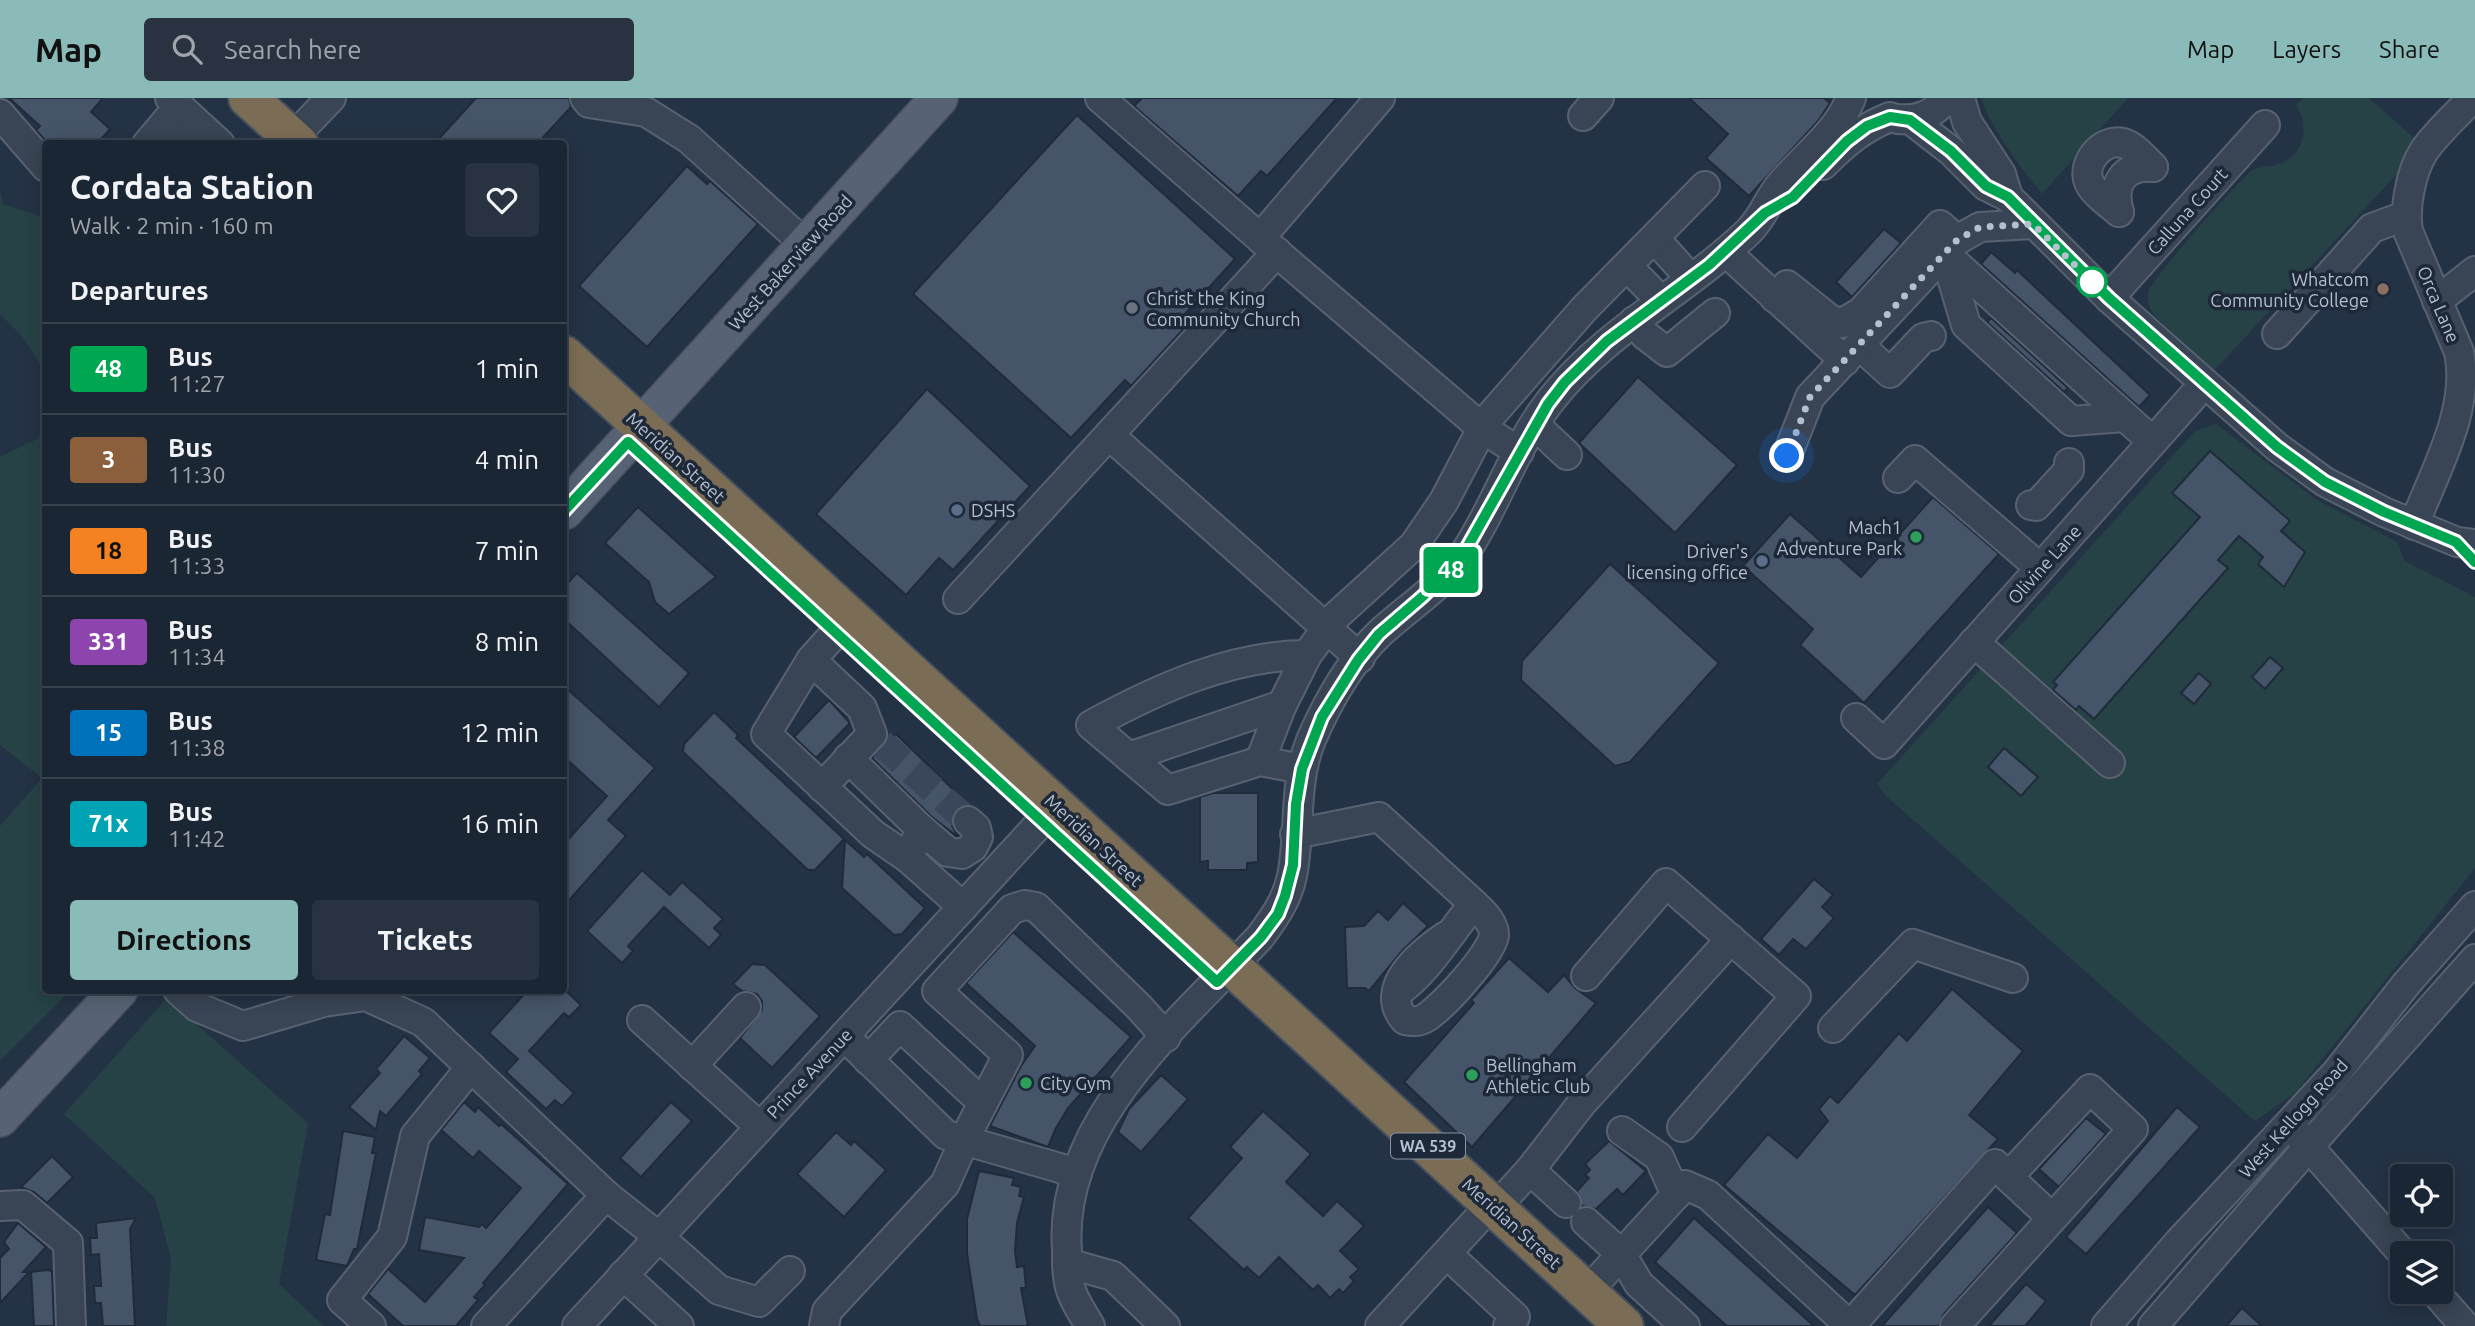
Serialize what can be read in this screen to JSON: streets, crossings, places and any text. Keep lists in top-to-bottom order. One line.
{"streets":{"highway":["Meridian Street","WA 539"],"main road":["West Bakerview Road"],"street":["Calluna Court","Orca Lane","Olivine Lane","Prince Avenue","West Kellogg Road"]},"crossings":[["West Bakerview Road","Meridian Street"],["Meridian Street","Prince Avenue"]],"places":["Whatcom Community College","Christ the King Community Church","DSHS","Mach1 Adventure Park","Driver's licensing office","Bellingham Athletic Club","City Gym"],"lines":["bus line 48"],"page":{"header":"Map","search":"Search here","nav":["Map","Layers","Share"],"on_map":"48","heading":[["Cordata Station","Walk · 2 min · 160 m"],"Departures"],"list":[{"mark":"48","name":"Bus","note":"11:27","value":"1 min"},{"mark":"3","name":"Bus","note":"11:30","value":"4 min"},{"mark":"18","name":"Bus","note":"11:33","value":"7 min"},{"mark":"331","name":"Bus","note":"11:34","value":"8 min"},{"mark":"15","name":"Bus","note":"11:38","value":"12 min"},{"mark":"71x","name":"Bus","note":"11:42","value":"16 min"}],"buttons":["Directions","Tickets"]}}
